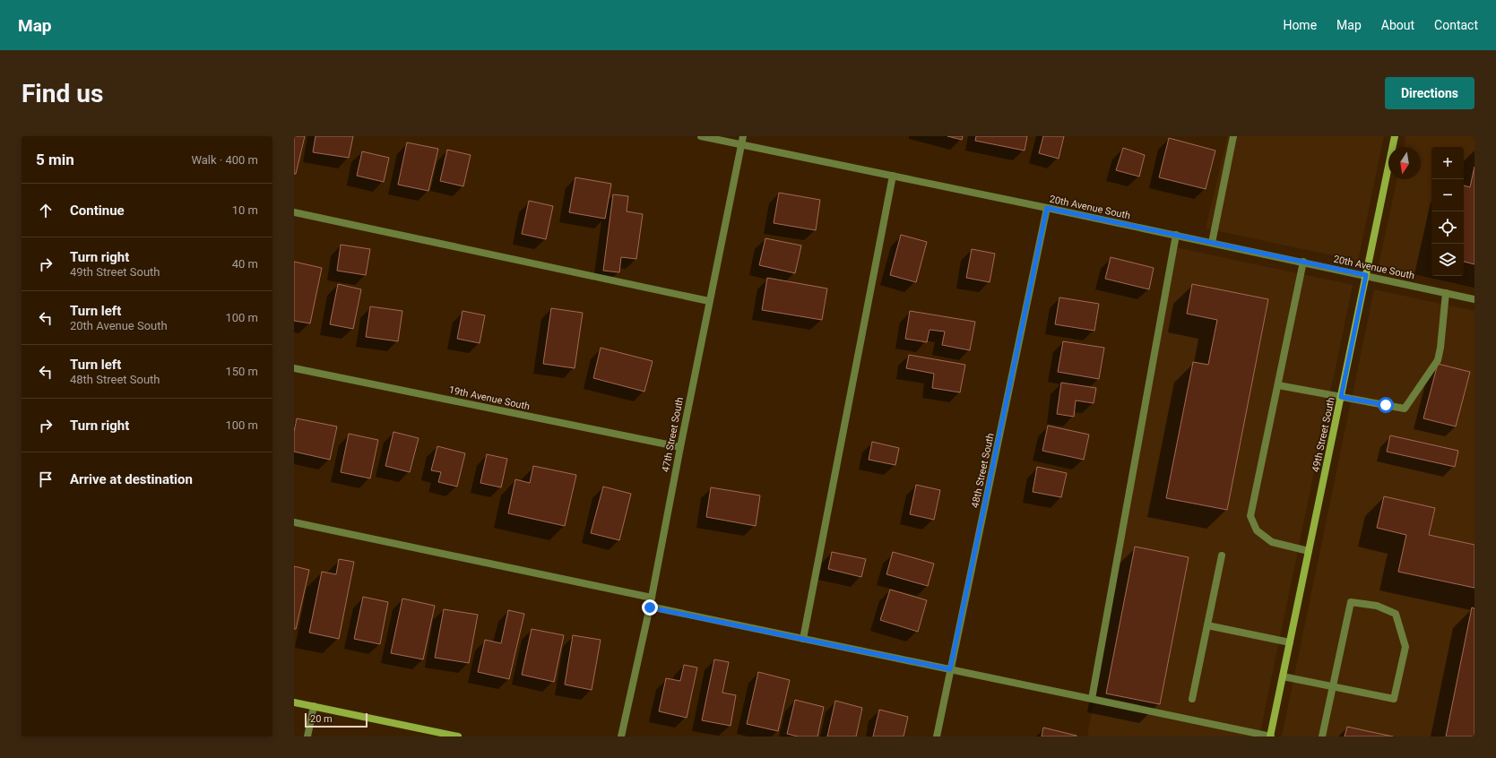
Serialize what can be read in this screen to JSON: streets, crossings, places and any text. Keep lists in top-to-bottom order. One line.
{"streets":{"main road":["49th Street South"],"street":["20th Avenue South","19th Avenue South","47th Street South","48th Street South"]},"crossings":[["20th Avenue South","47th Street South"],["20th Avenue South","49th Street South"],["20th Avenue South","48th Street South"],["19th Avenue South","47th Street South"]],"scale_bar":"20 m","north":"bottom","page":{"header":"Map","nav":["Home","Map","About","Contact"],"buttons":"Directions","title":"Find us","heading":["5 min","Walk · 400 m"],"map_buttons":["+","−"],"list":[["Continue","10 m"],["Turn right","49th Street South","40 m"],["Turn left","20th Avenue South","100 m"],["Turn left","48th Street South","150 m"],["Turn right","100 m"],"Arrive at destination"],"scale":"20 m"}}
